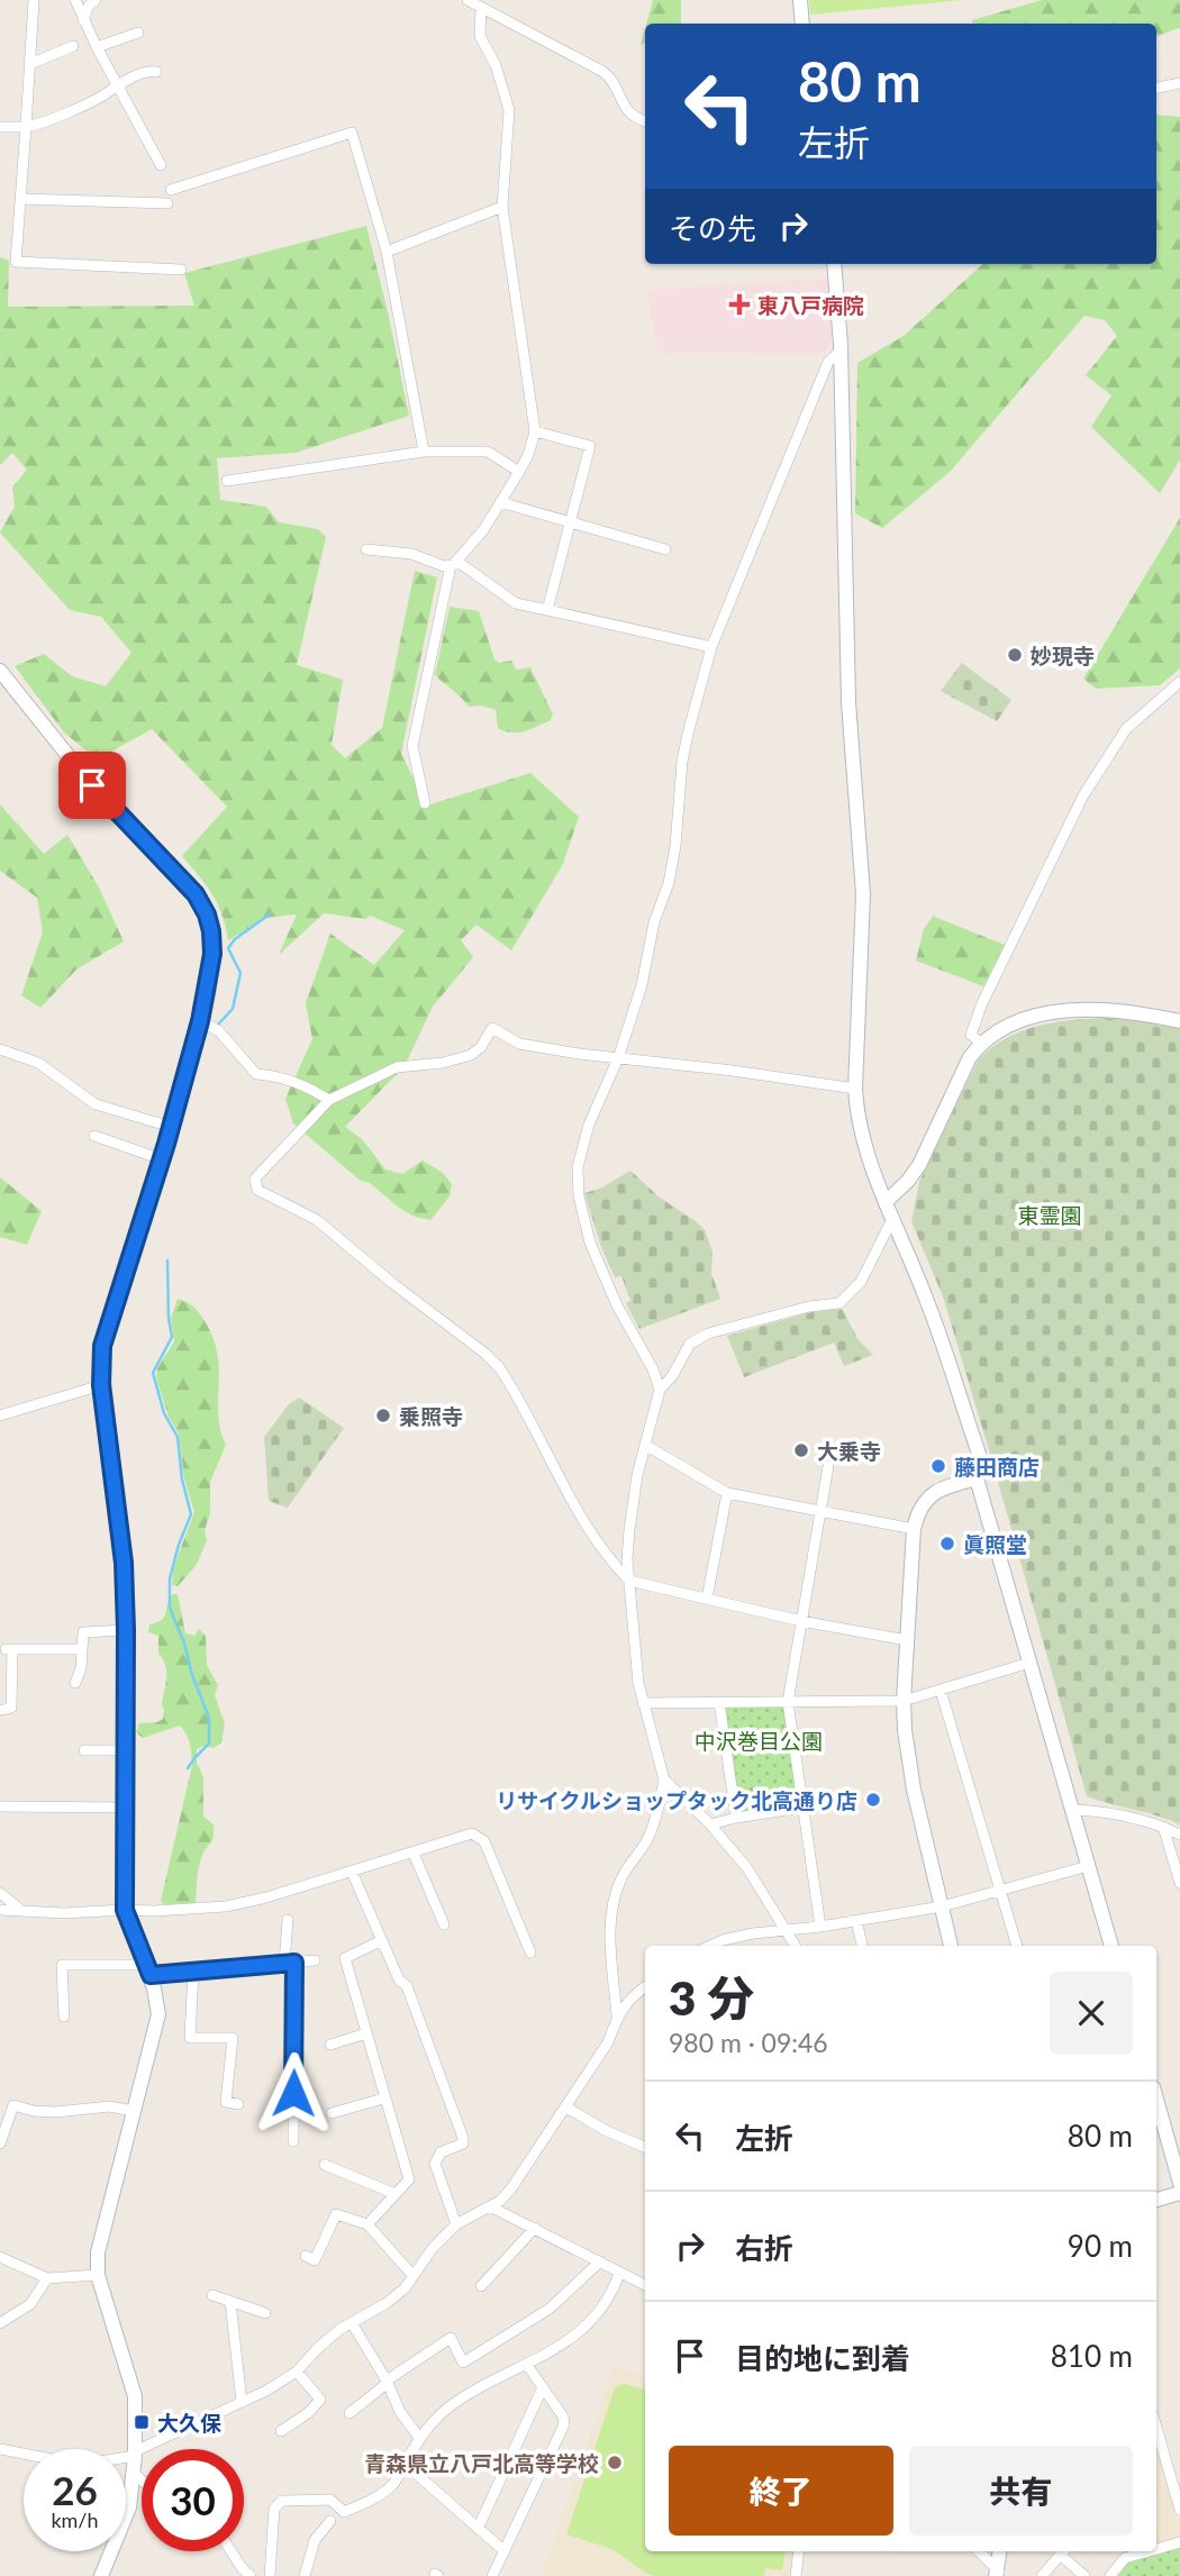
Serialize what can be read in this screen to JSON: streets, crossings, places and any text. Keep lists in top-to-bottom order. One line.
{"parks":["東霊園","中沢巻目公園"],"places":{"health":["東八戸病院"],"other":["妙現寺","乗照寺","大乗寺","藤田商店","眞照堂","リサイクルショップタック北高通り店","青森県立八戸北高等学校"],"transit":["大久保"]},"page":{"turn":["80 m","左折"],"then":"その先","heading":["3 分","980 m · 09:46"],"list":[{"name":"左折","value":"80 m"},{"name":"右折","value":"90 m"},{"name":"目的地に到着","value":"810 m"}],"buttons":["終了","共有"],"speed":"26 km/h","limit":"30"}}
